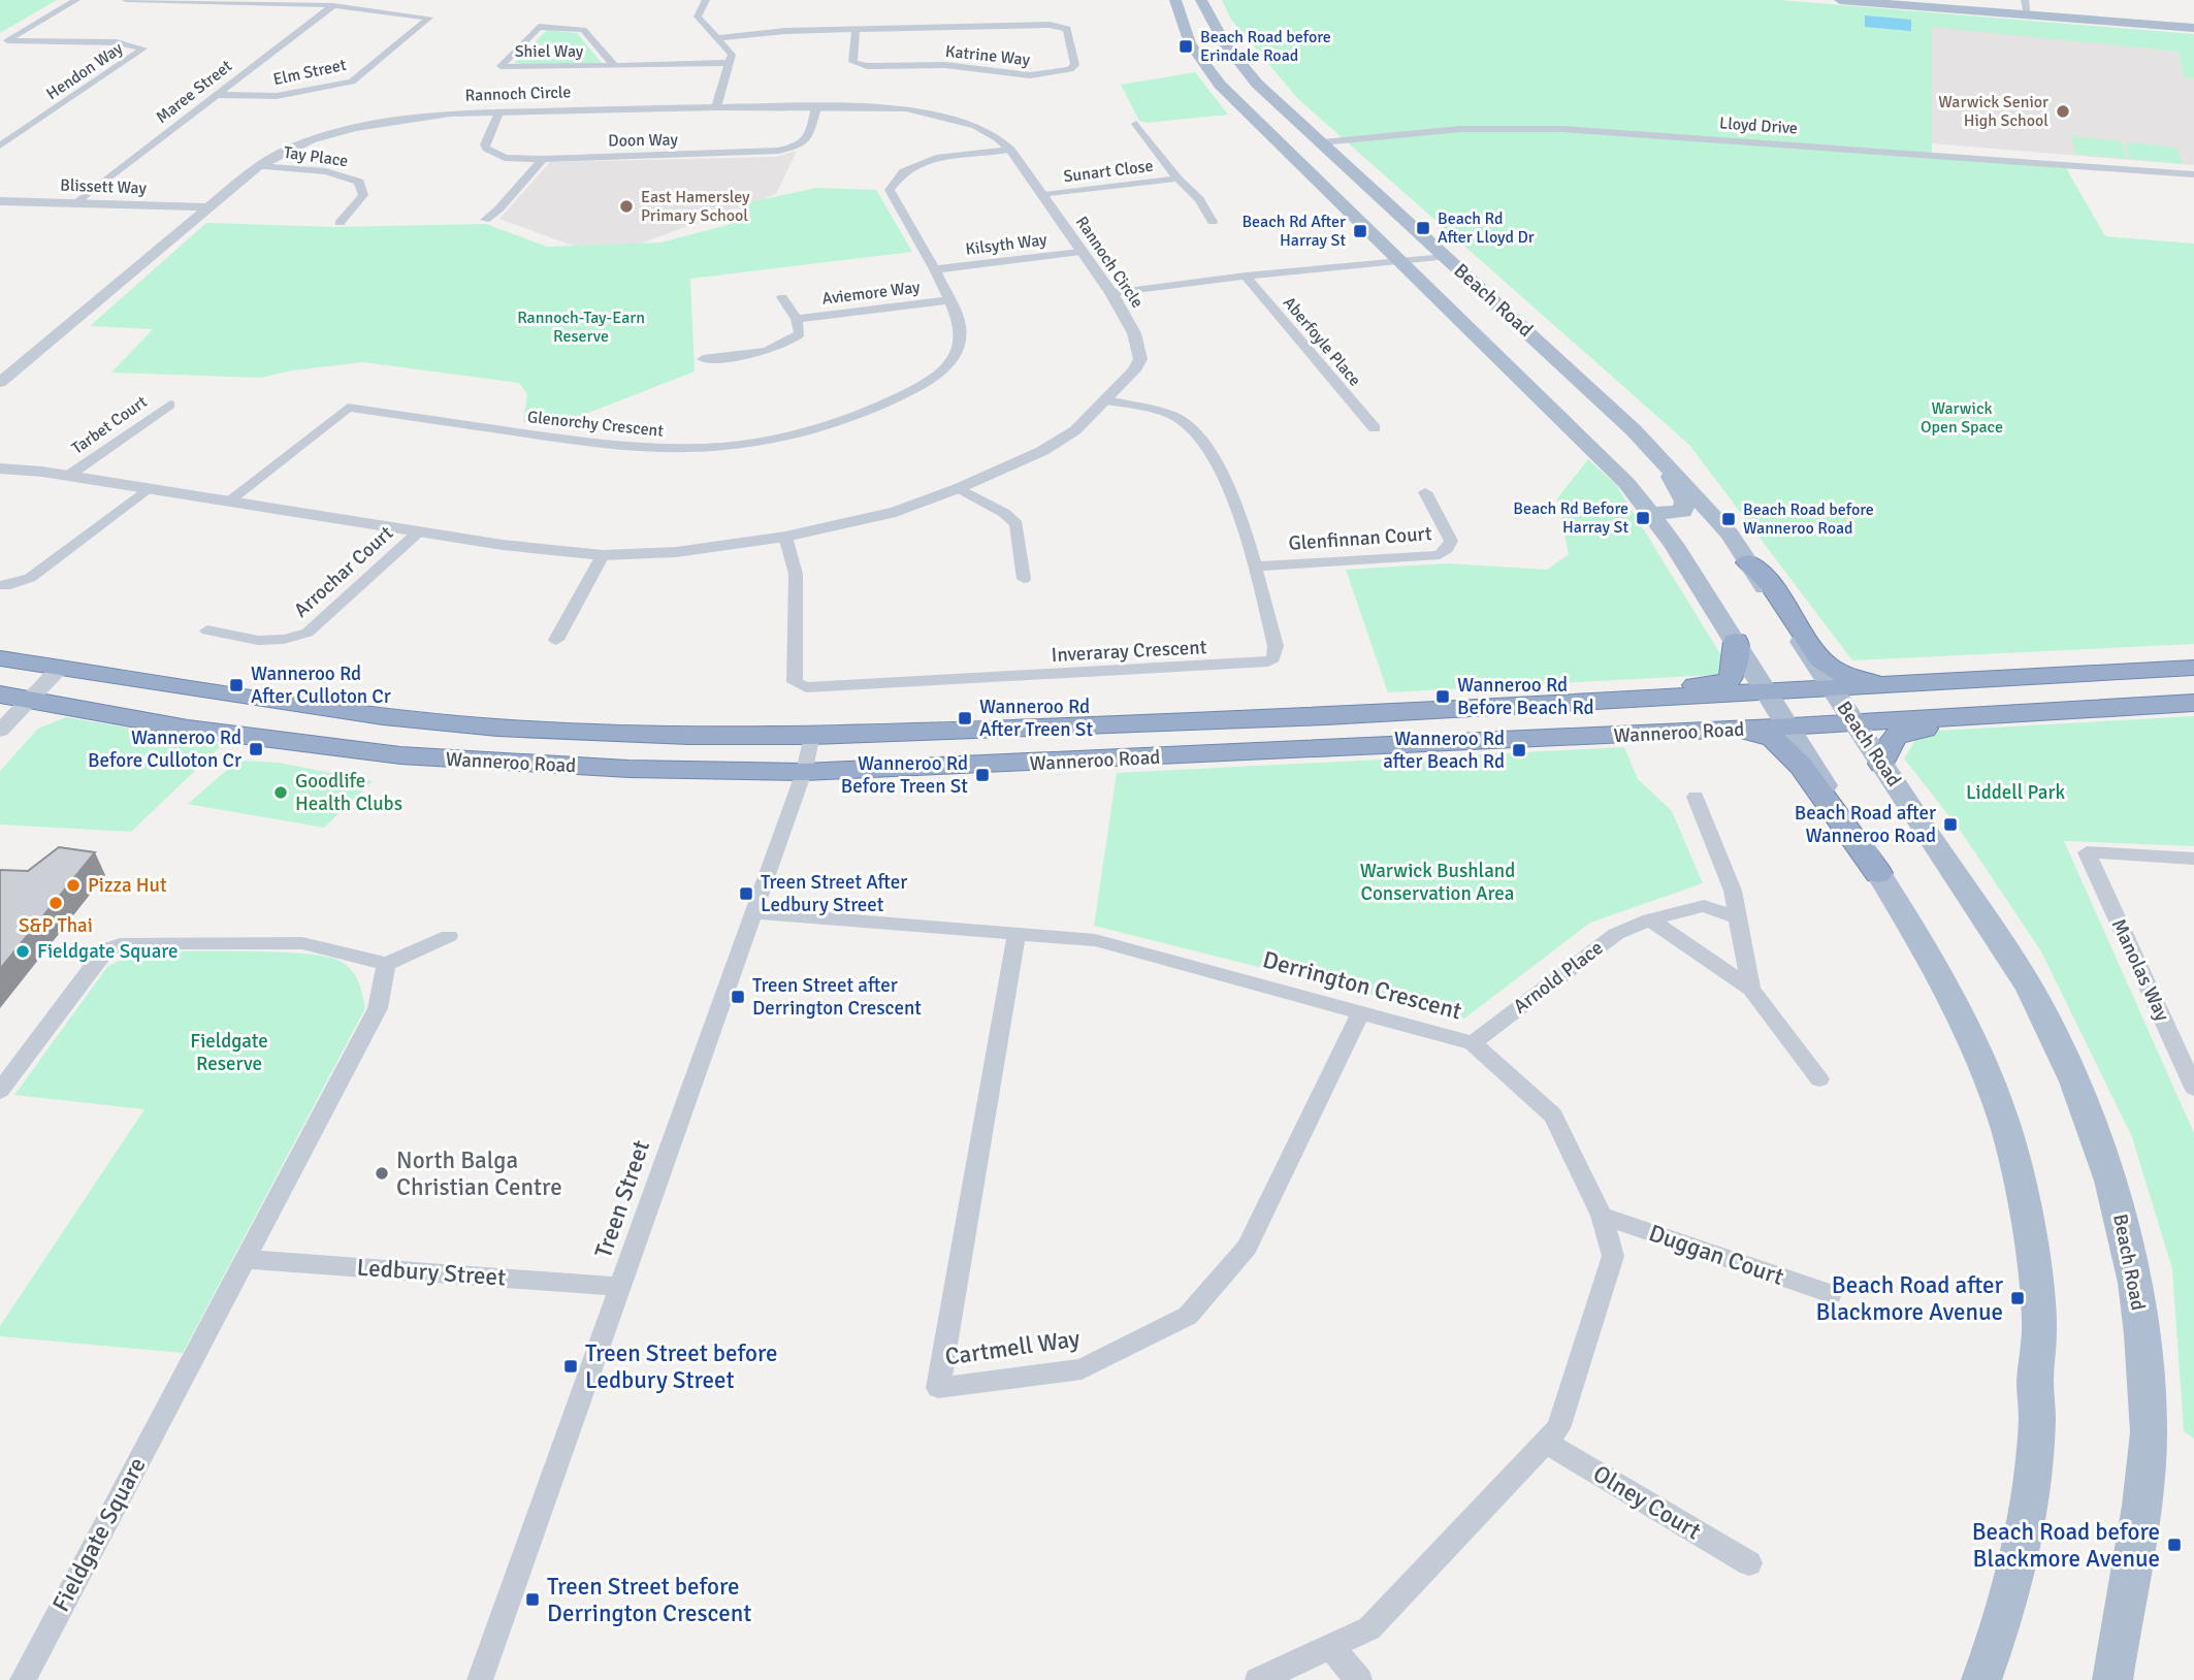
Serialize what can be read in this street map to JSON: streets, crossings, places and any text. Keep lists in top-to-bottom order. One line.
{"streets":{"highway":["Wanneroo Road"],"main road":["Beach Road"],"street":["Shiel Way","Katrine Way","Hendon Way","Elm Street","Maree Street","Rannoch Circle","Lloyd Drive","Doon Way","Tay Place","Sunart Close","Blissett Way","Kilsyth Way","Aviemore Way","Aberfoyle Place","Glenorchy Crescent","Tarbet Court","Glenfinnan Court","Arrochar Court","Inveraray Crescent","Manolas Way","Arnold Place","Derrington Crescent","Treen Street","Duggan Court","Ledbury Street","Cartmell Way","Olney Court","Fieldgate Square"]},"crossings":[["Elm Street","Maree Street"],["Maree Street","Blissett Way"],["Rannoch Circle","Doon Way"],["Rannoch Circle","Tay Place"],["Rannoch Circle","Sunart Close"],["Rannoch Circle","Blissett Way"],["Rannoch Circle","Kilsyth Way"],["Rannoch Circle","Glenorchy Crescent"],["Rannoch Circle","Tarbet Court"],["Rannoch Circle","Arrochar Court"],["Rannoch Circle","Inveraray Crescent"],["Lloyd Drive","Beach Road"],["Kilsyth Way","Glenorchy Crescent"],["Aviemore Way","Glenorchy Crescent"],["Beach Road","Wanneroo Road"],["Glenfinnan Court","Inveraray Crescent"],["Wanneroo Road","Treen Street"],["Arnold Place","Derrington Crescent"],["Derrington Crescent","Treen Street"],["Derrington Crescent","Duggan Court"],["Derrington Crescent","Cartmell Way"],["Derrington Crescent","Olney Court"],["Treen Street","Ledbury Street"],["Ledbury Street","Fieldgate Square"]],"parks":["Rannoch-Tay-Earn Reserve","Warwick Open Space","Liddell Park","Warwick Bushland Conservation Area","Fieldgate Reserve"],"places":{"transit":["Beach Road before Erindale Road","Beach Rd After Lloyd Dr","Beach Rd After Harray St","Beach Rd Before Harray St","Beach Road before Wanneroo Road","Wanneroo Rd After Culloton Cr","Wanneroo Rd Before Beach Rd","Wanneroo Rd After Treen St","Wanneroo Rd Before Culloton Cr","Wanneroo Rd after Beach Rd","Wanneroo Rd Before Treen St","Beach Road after Wanneroo Road","Treen Street After Ledbury Street","Treen Street after Derrington Crescent","Beach Road after Blackmore Avenue","Treen Street before Ledbury Street","Beach Road before Blackmore Avenue","Treen Street before Derrington Crescent"],"other":["Warwick Senior High School","East Hamersley Primary School","Goodlife Health Clubs","Pizza Hut","S&P Thai","Fieldgate Square","North Balga Christian Centre"]}}
